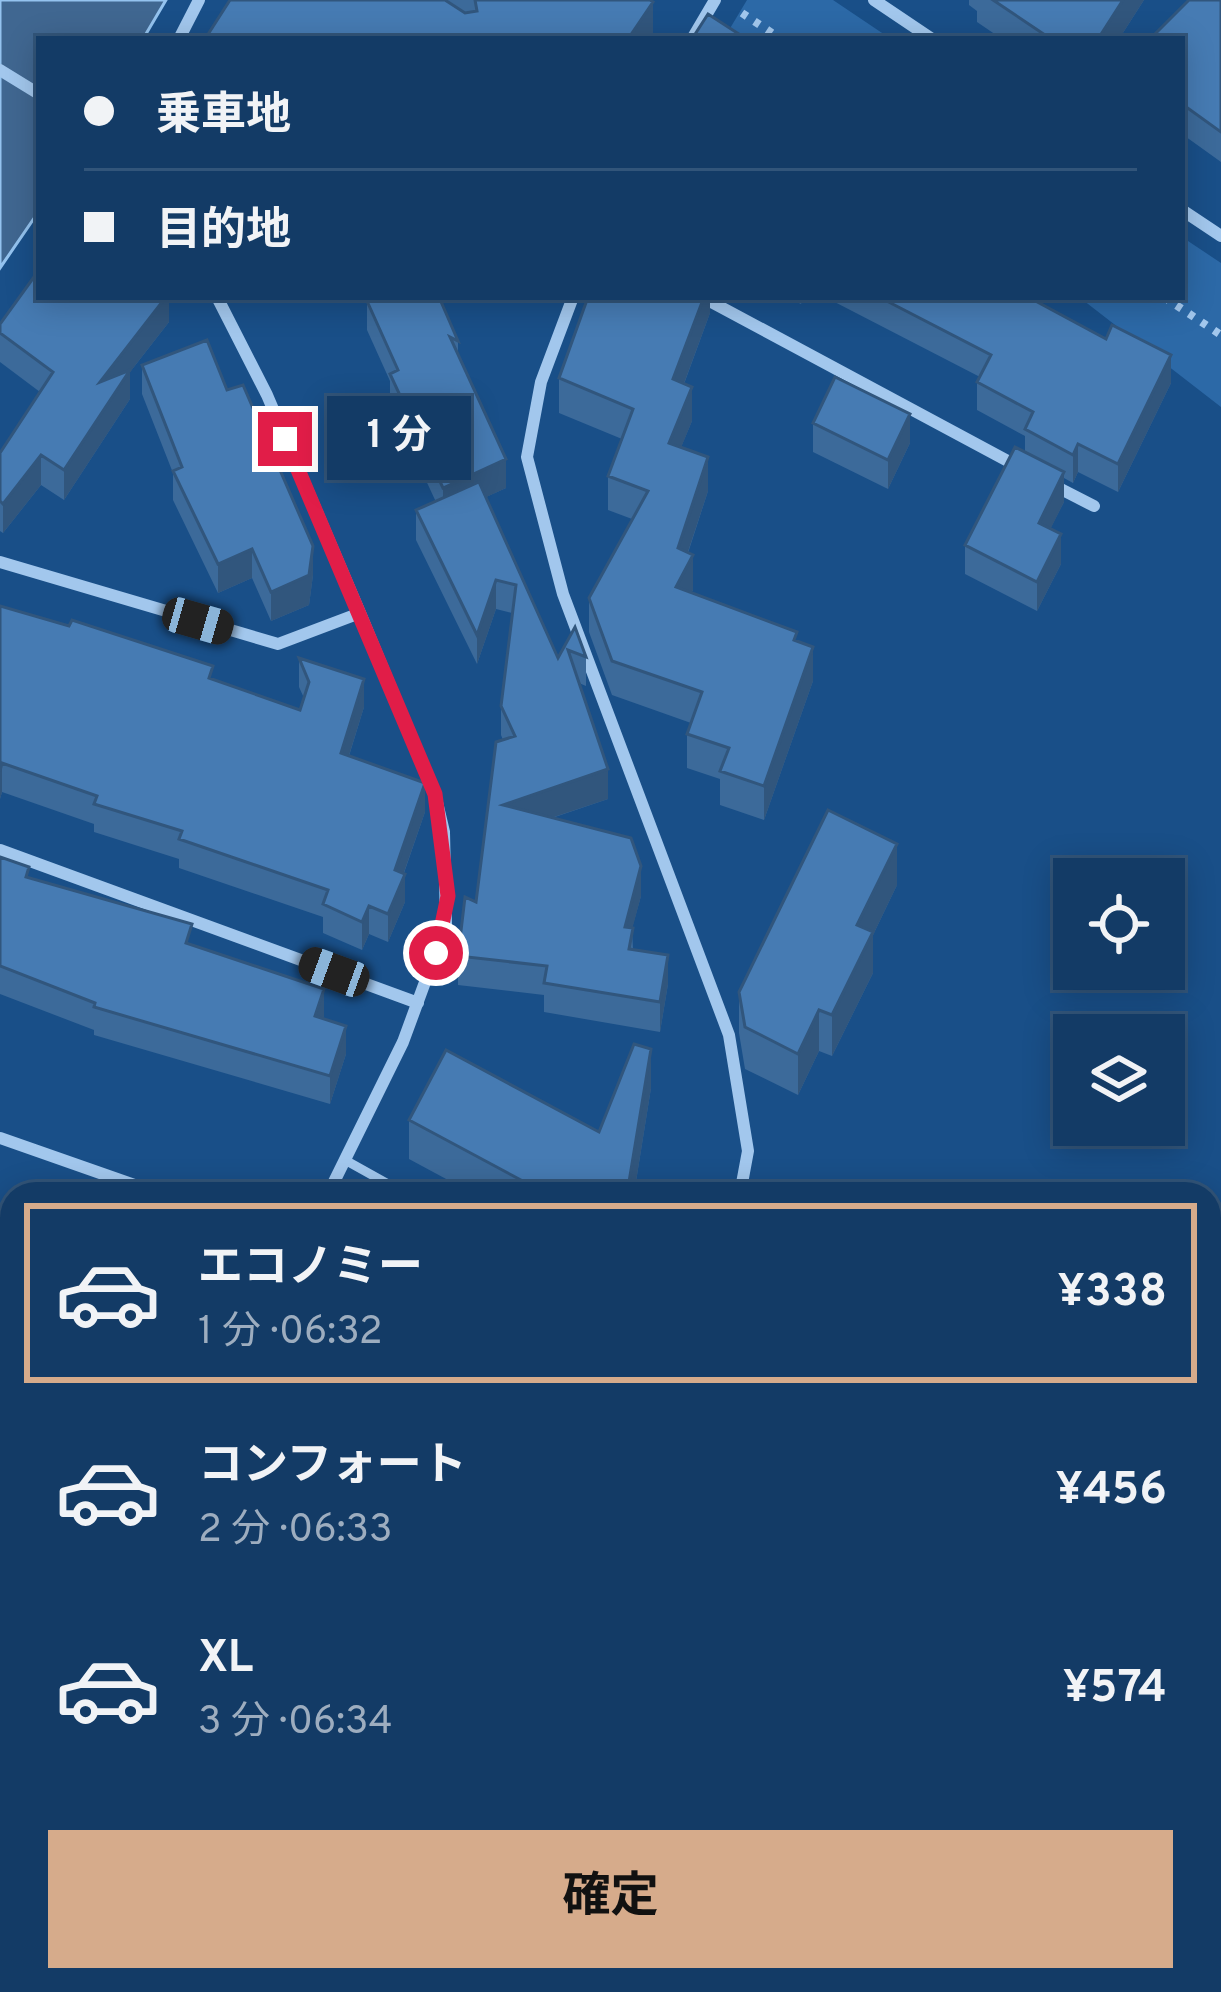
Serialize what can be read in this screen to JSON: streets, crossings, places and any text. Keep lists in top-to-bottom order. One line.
{"page":{"banner":["乗車地","目的地"],"bubble":"1 分","list":[{"name":"エコノミー","note":"1 分 · 06:32","value":"¥338"},{"name":"コンフォート","note":"2 分 · 06:33","value":"¥456"},{"name":"XL","note":"3 分 · 06:34","value":"¥574"}],"buttons":"確定"}}
